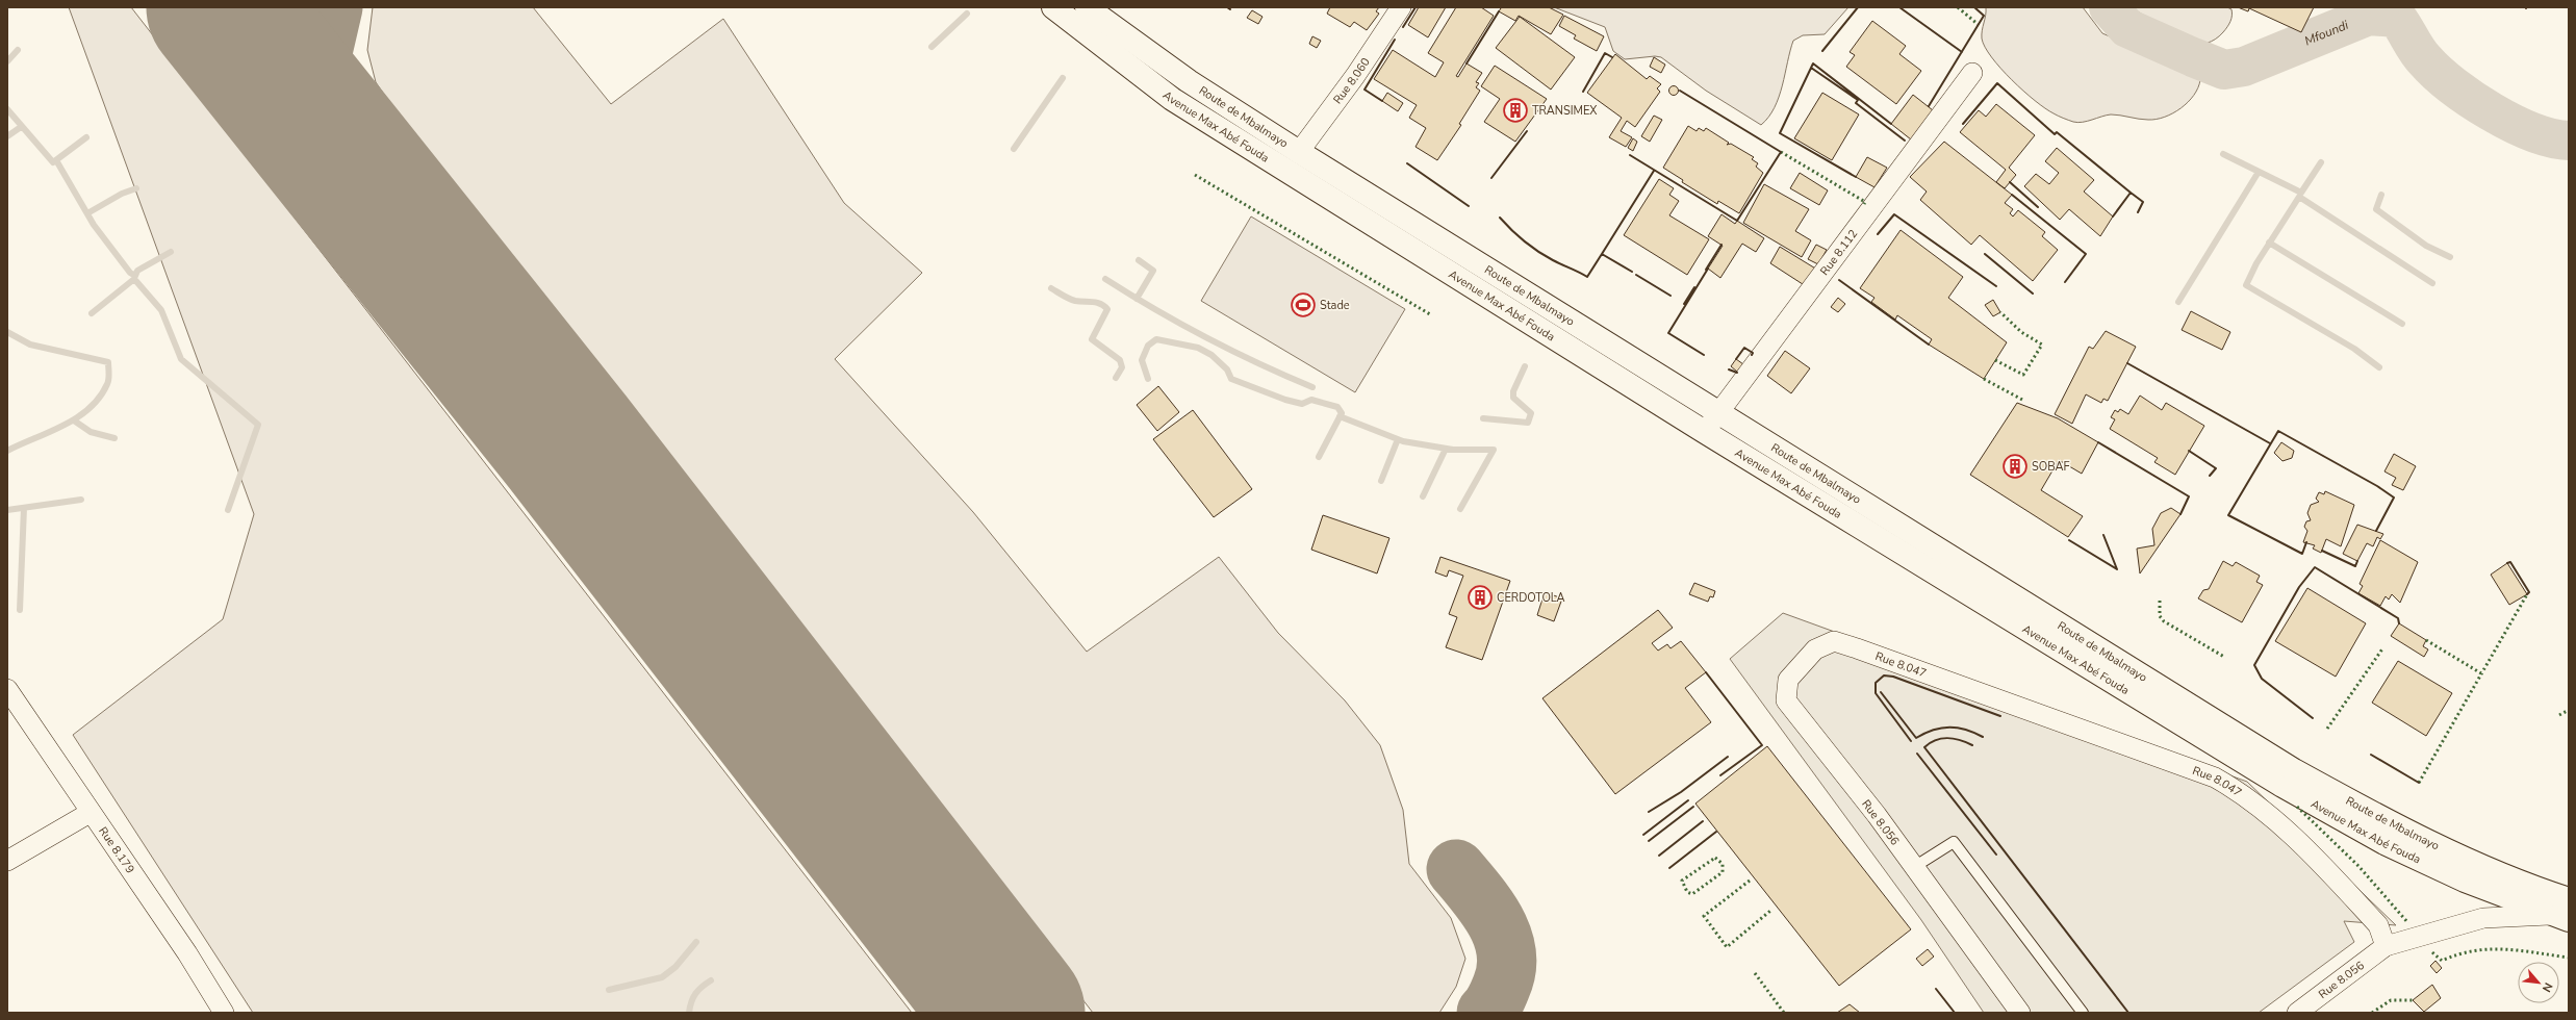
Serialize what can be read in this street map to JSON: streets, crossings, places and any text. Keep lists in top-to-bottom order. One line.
{"streets":{"highway":["Route de Mbalmayo","Avenue Max Abé Fouda"],"street":["Rue 8.060","Rue 8.112","Rue 8.047","Rue 8.056","Rue 8.179"]},"crossings":[["Rue 8.060","Route de Mbalmayo"],["Route de Mbalmayo","Rue 8.112"],["Avenue Max Abé Fouda","Rue 8.112"],["Rue 8.047","Rue 8.056"]],"water":["Mfoundi"],"places":{"building":["TRANSIMEX","SOBAF","CERDOTOLA"],"sports":["Stade"]},"north":"bottom right"}
